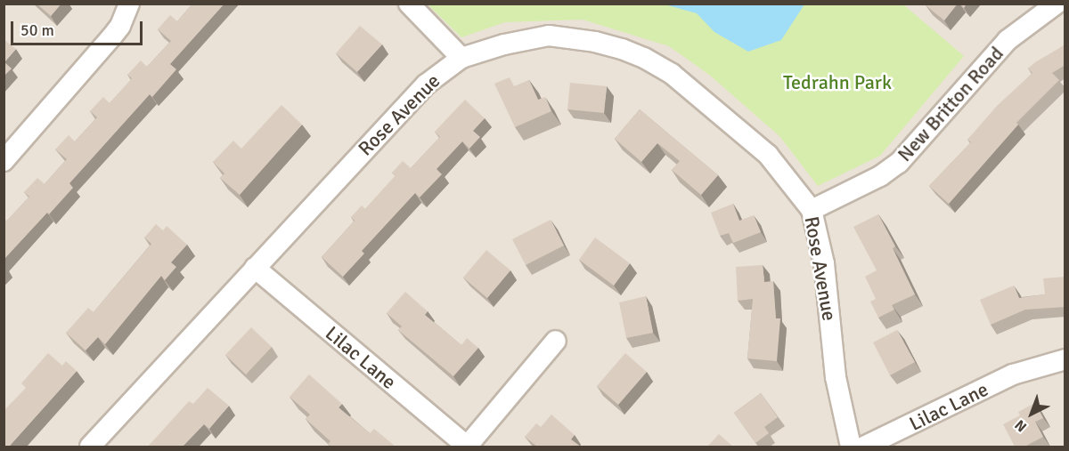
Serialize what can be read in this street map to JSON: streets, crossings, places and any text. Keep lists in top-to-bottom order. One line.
{"streets":{"street":["New Britton Road","Rose Avenue","Lilac Lane"]},"crossings":[["New Britton Road","Rose Avenue"],["Rose Avenue","Lilac Lane"]],"parks":["Tedrahn Park"],"scale_bar":"50 m","north":"bottom left"}
